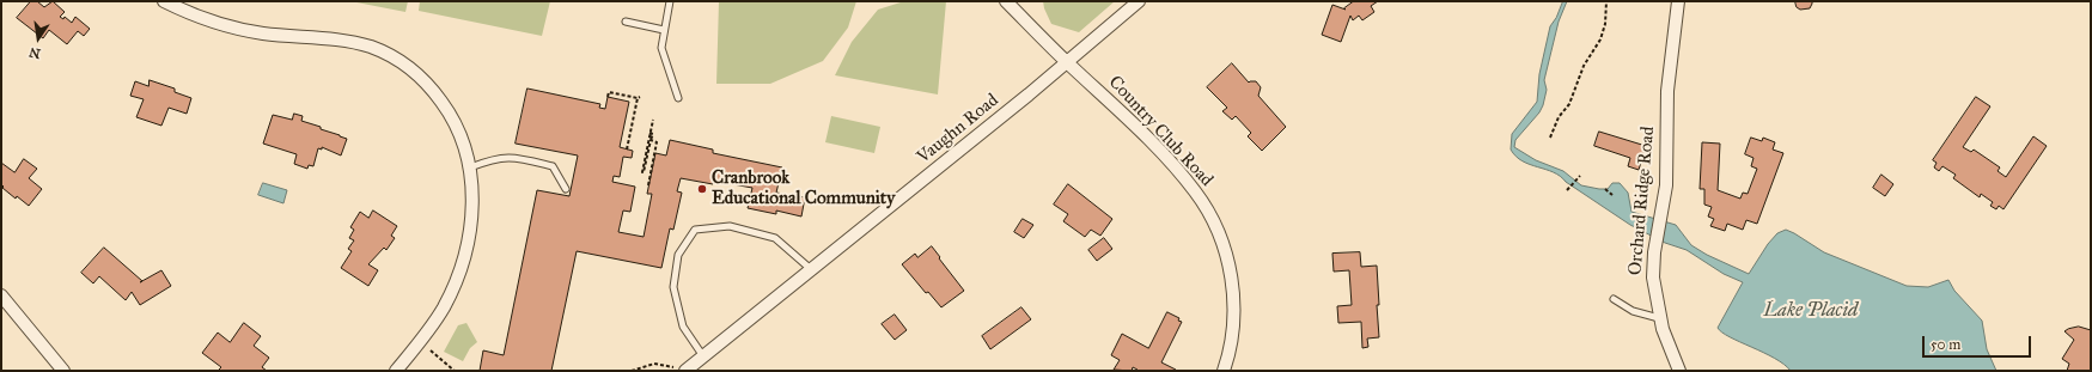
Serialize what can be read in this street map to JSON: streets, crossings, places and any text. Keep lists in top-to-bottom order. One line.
{"streets":{"street":["Vaughn Road","Country Club Road","Orchard Ridge Road"]},"crossings":[["Vaughn Road","Country Club Road"]],"water":["Lake Placid"],"places":["Cranbrook Educational Community"],"scale_bar":"50 m","north":"bottom"}
